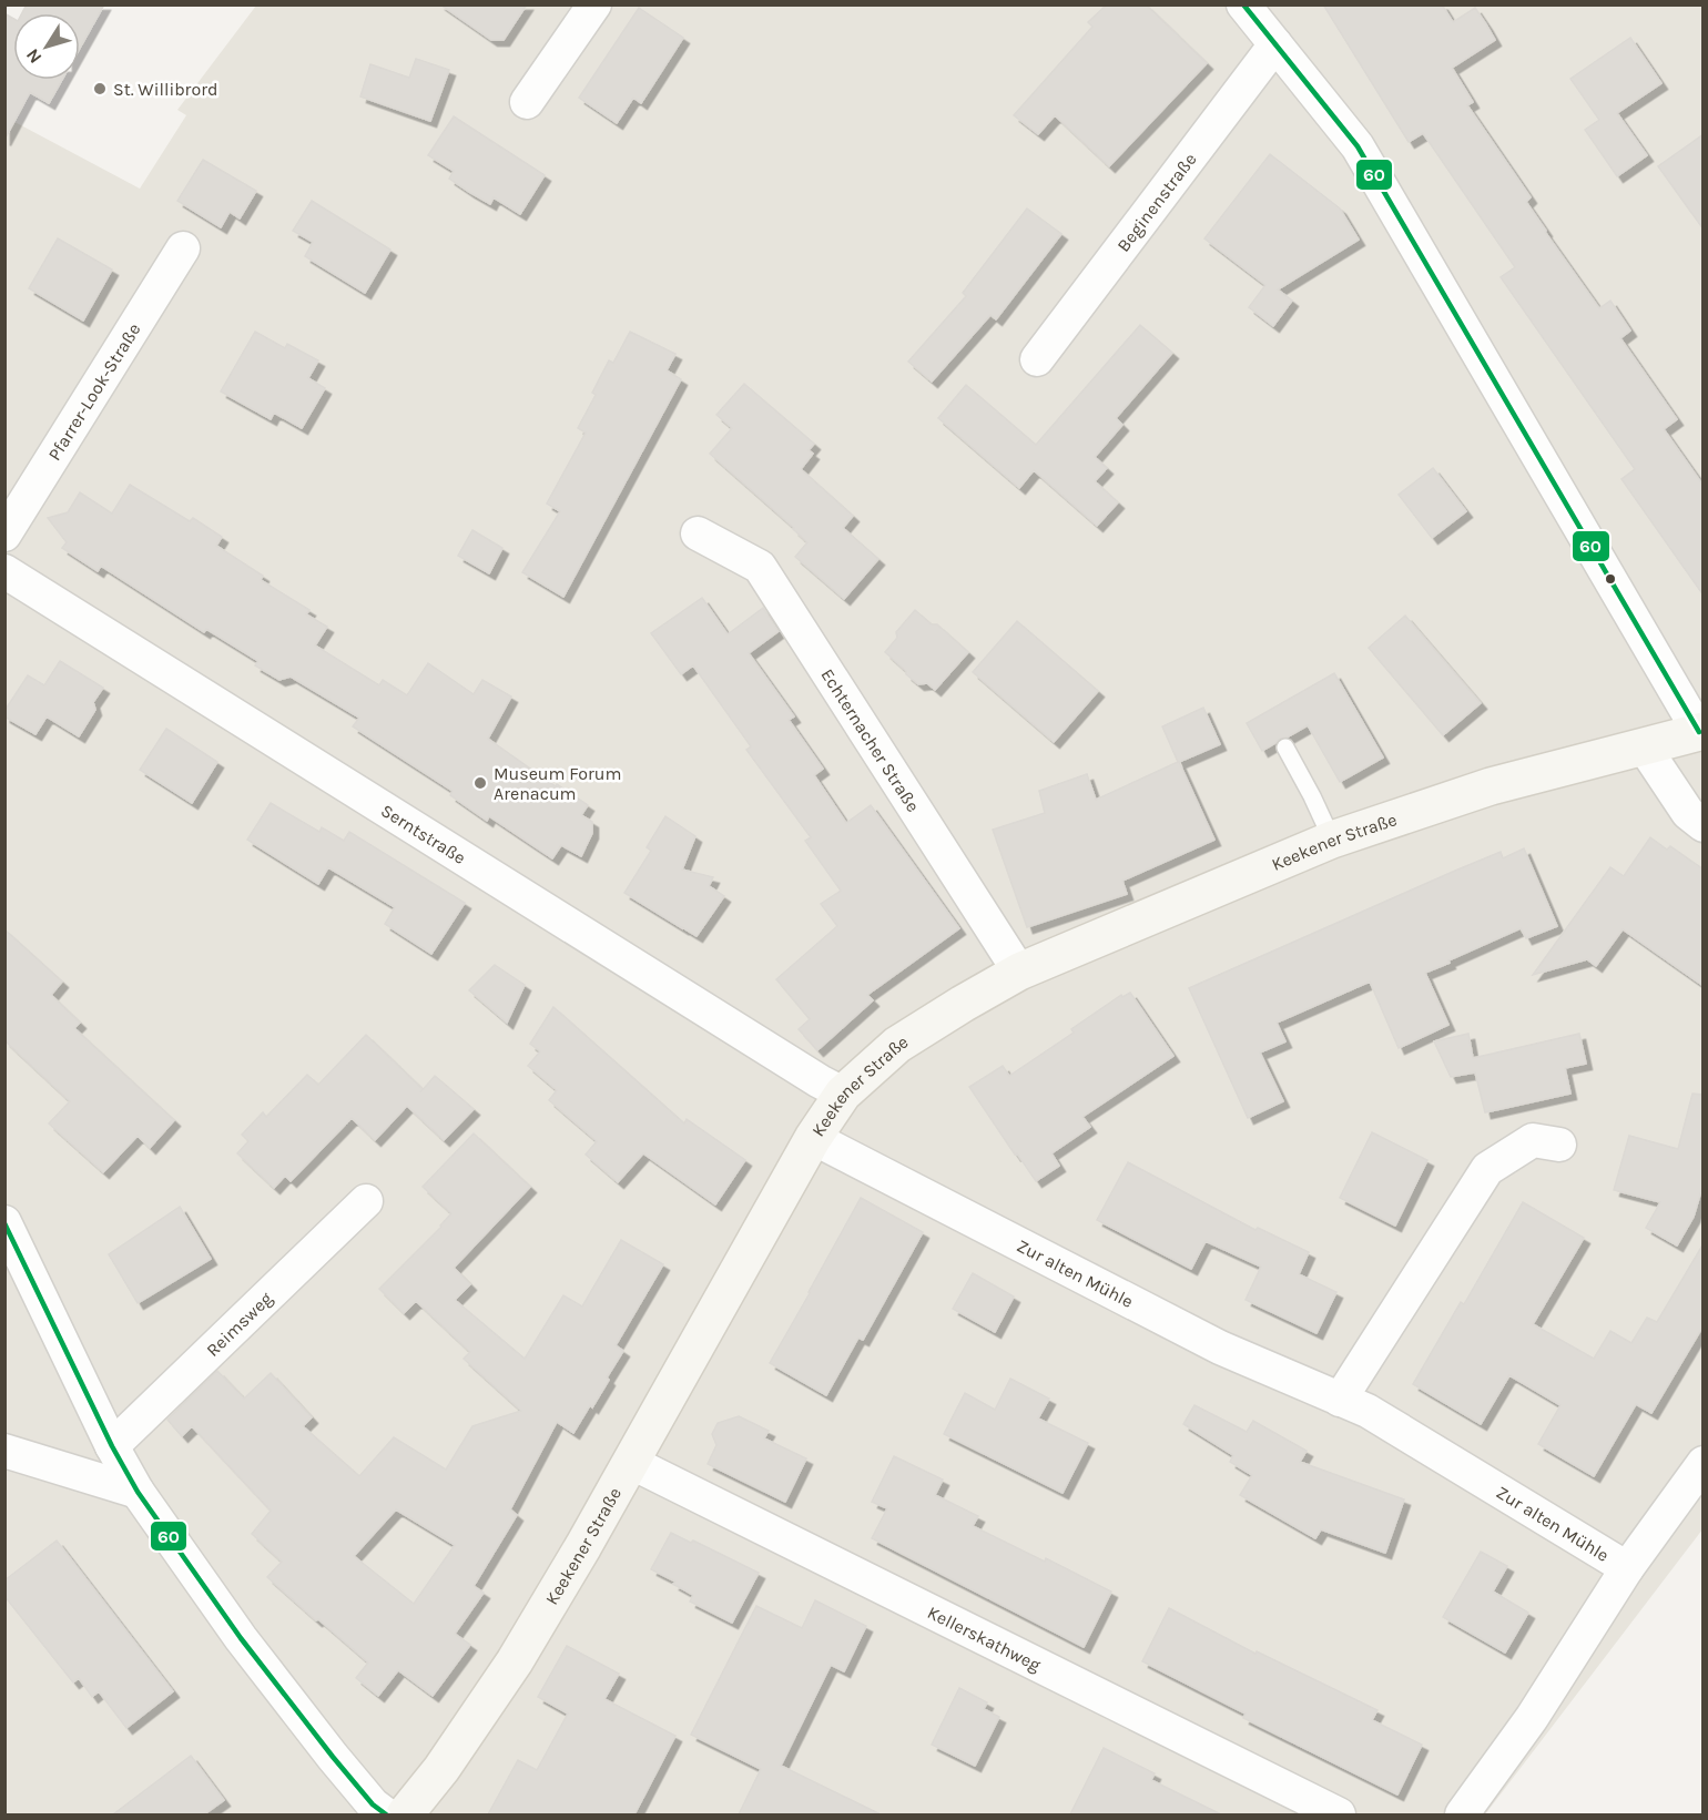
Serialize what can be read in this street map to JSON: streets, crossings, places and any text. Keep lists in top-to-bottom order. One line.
{"streets":{"main road":["Keekener Straße"],"street":["Beginenstraße","Pfarrer-Look-Straße","Echternacher Straße","Serntstraße","Zur alten Mühle","Reimsweg","Kellerskathweg"]},"crossings":[["Echternacher Straße","Keekener Straße"],["Serntstraße","Keekener Straße"],["Keekener Straße","Zur alten Mühle"],["Keekener Straße","Kellerskathweg"]],"places":["St. Willibrord","Museum Forum Arenacum"],"lines":["transit line 60"],"north":"bottom left"}
